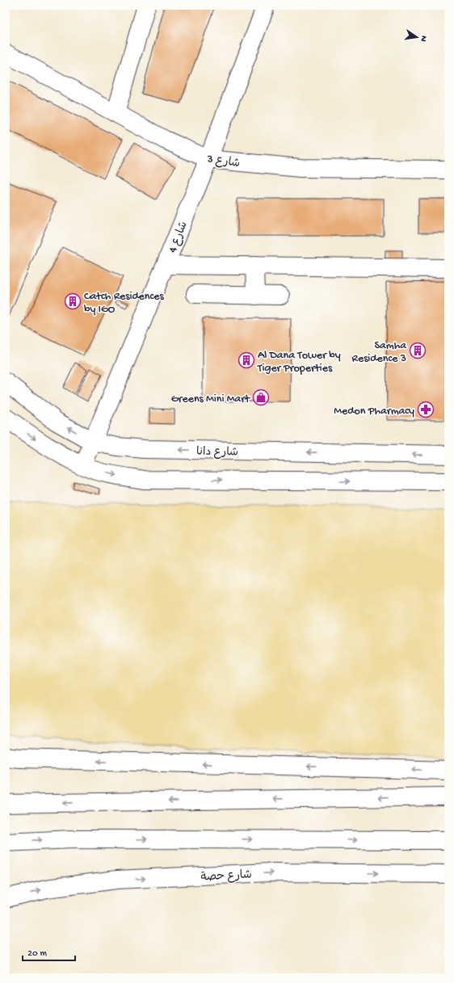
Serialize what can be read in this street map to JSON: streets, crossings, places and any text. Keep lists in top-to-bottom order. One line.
{"streets":{"main road":["شارع 3","شارع 4","شارع دانا","شارع حصة"]},"crossings":[["شارع 3","شارع 4"],["شارع 4","شارع دانا"]],"places":{"building":["Catch Residences by IGO","Samha Residence 3","Al Dana Tower by Tiger Properties"],"shop":["Greens Mini Mart"],"pharmacy":["Medon Pharmacy"]},"scale_bar":"20 m","north":"right"}
